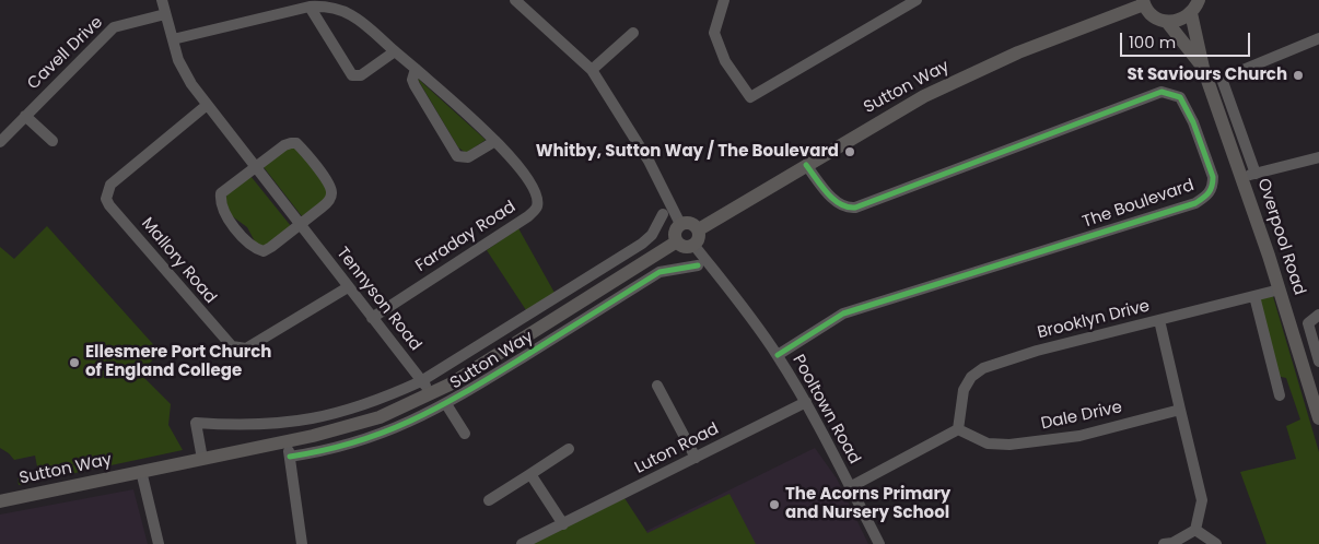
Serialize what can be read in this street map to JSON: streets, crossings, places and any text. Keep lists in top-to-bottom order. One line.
{"streets":{"main road":["Sutton Way","Overpool Road"],"street":["Cavell Drive","The Boulevard","Faraday Road","Mallory Road","Tennyson Road","Brooklyn Drive","Pooltown Road","Dale Drive","Luton Road"]},"crossings":[["Cavell Drive","Tennyson Road"],["Sutton Way","The Boulevard"],["Sutton Way","Overpool Road"],["Sutton Way","Tennyson Road"],["Sutton Way","Pooltown Road"],["The Boulevard","Pooltown Road"],["Faraday Road","Tennyson Road"],["Overpool Road","Brooklyn Drive"],["Mallory Road","Tennyson Road"],["Brooklyn Drive","Dale Drive"],["Pooltown Road","Luton Road"]],"places":["St Saviours Church","Whitby, Sutton Way / The Boulevard","Ellesmere Port Church of England College","The Acorns Primary and Nursery School"],"scale_bar":"100 m"}
